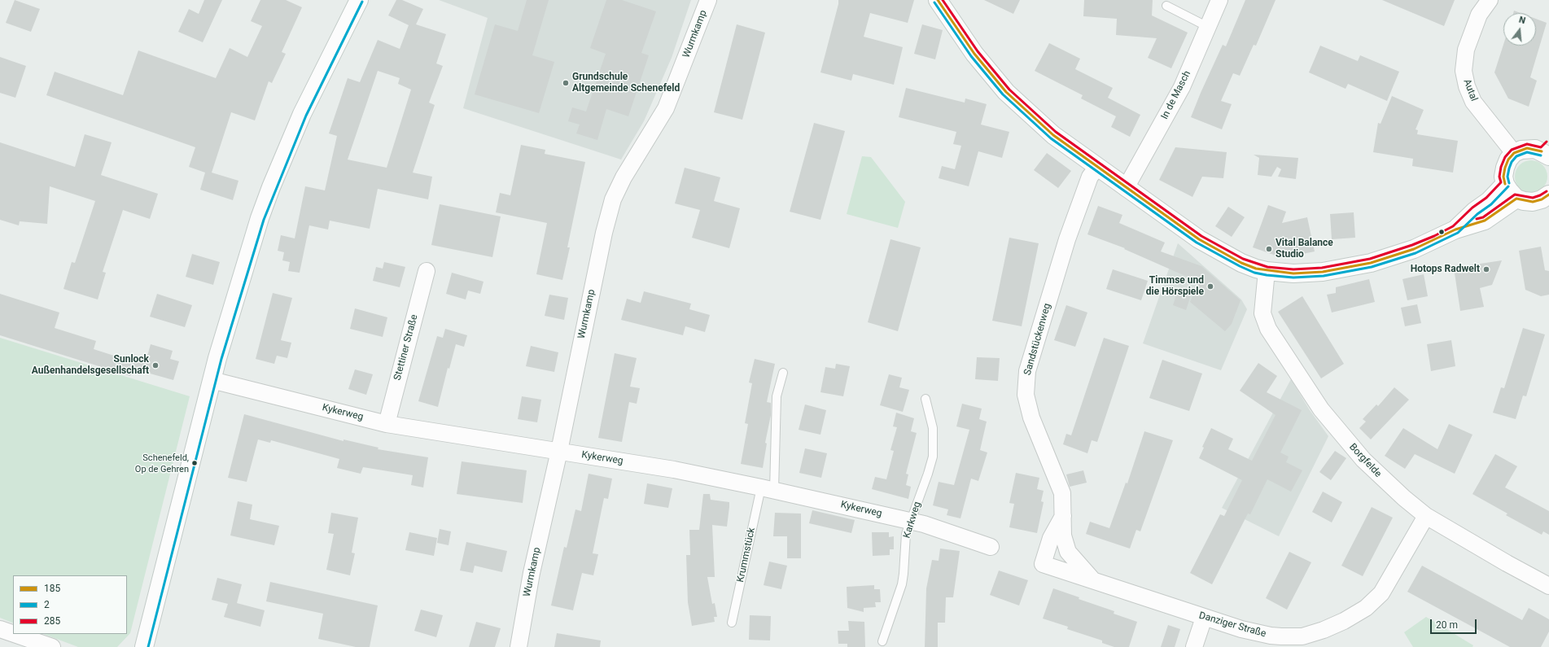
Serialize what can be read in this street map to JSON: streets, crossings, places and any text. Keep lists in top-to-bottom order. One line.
{"streets":{"street":["Wurmkamp","Autal","In de Masch","Sandstückenweg","Stettiner Straße","Kykerweg","Borgfelde","Danziger Straße"],"lane":["Karkweg","Krummstück"]},"crossings":[["Wurmkamp","Kykerweg"],["Sandstückenweg","Danziger Straße"],["Stettiner Straße","Kykerweg"],["Kykerweg","Karkweg"],["Kykerweg","Krummstück"],["Borgfelde","Danziger Straße"]],"places":["Grundschule Altgemeinde Schenefeld","Vital Balance Studio","Hotops Radwelt","Timmse und die Hörspiele","Sunlock Außenhandelsgesellschaft","Schenefeld, Op de Gehren"],"lines":["transit line 185","transit line 285","transit line 2"],"legend":["185","2","285"],"scale_bar":"20 m","north":"top"}
